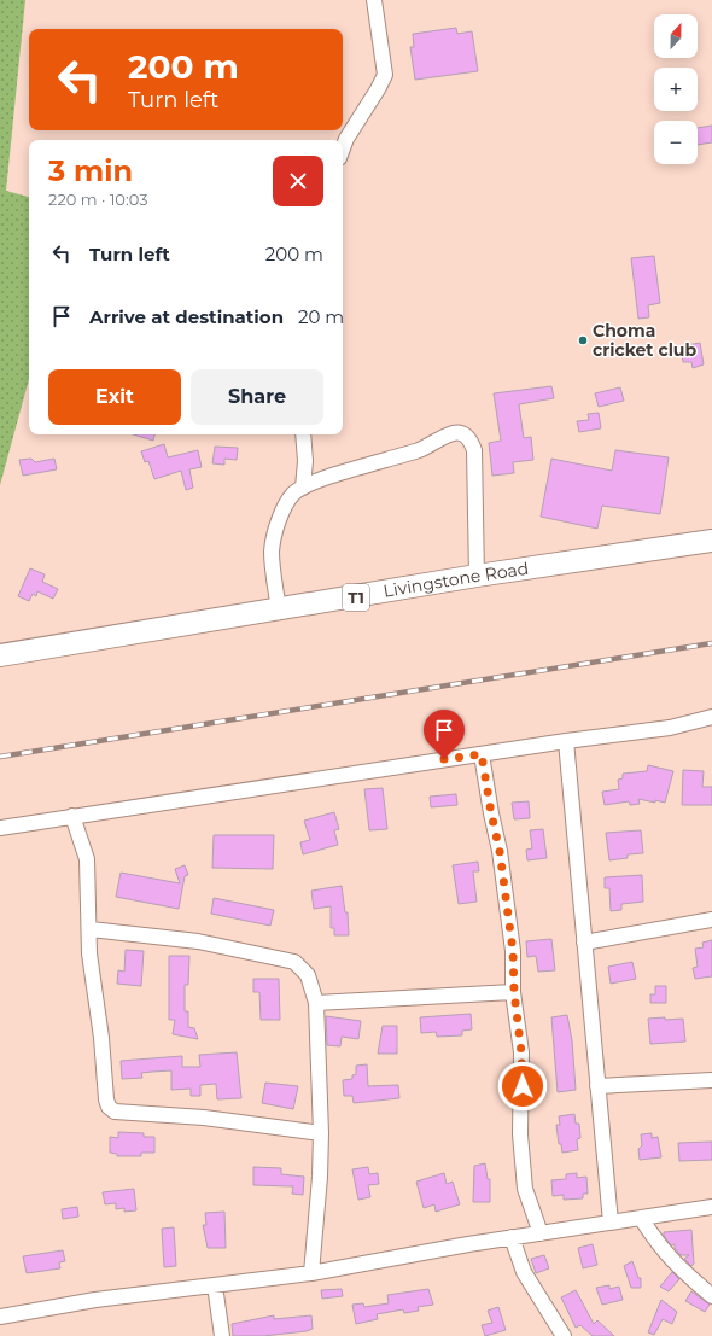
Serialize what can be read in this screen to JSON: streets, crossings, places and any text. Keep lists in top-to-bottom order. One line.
{"streets":{"highway":["Livingstone Road","T1"]},"places":["Choma cricket club"],"north":"top","page":{"map_buttons":["+","−"],"turn":["200 m","Turn left"],"heading":["3 min","220 m · 10:03"],"list":[{"name":"Turn left","value":"200 m"},{"name":"Arrive at destination","value":"20 m"}],"buttons":["Exit","Share"]}}
